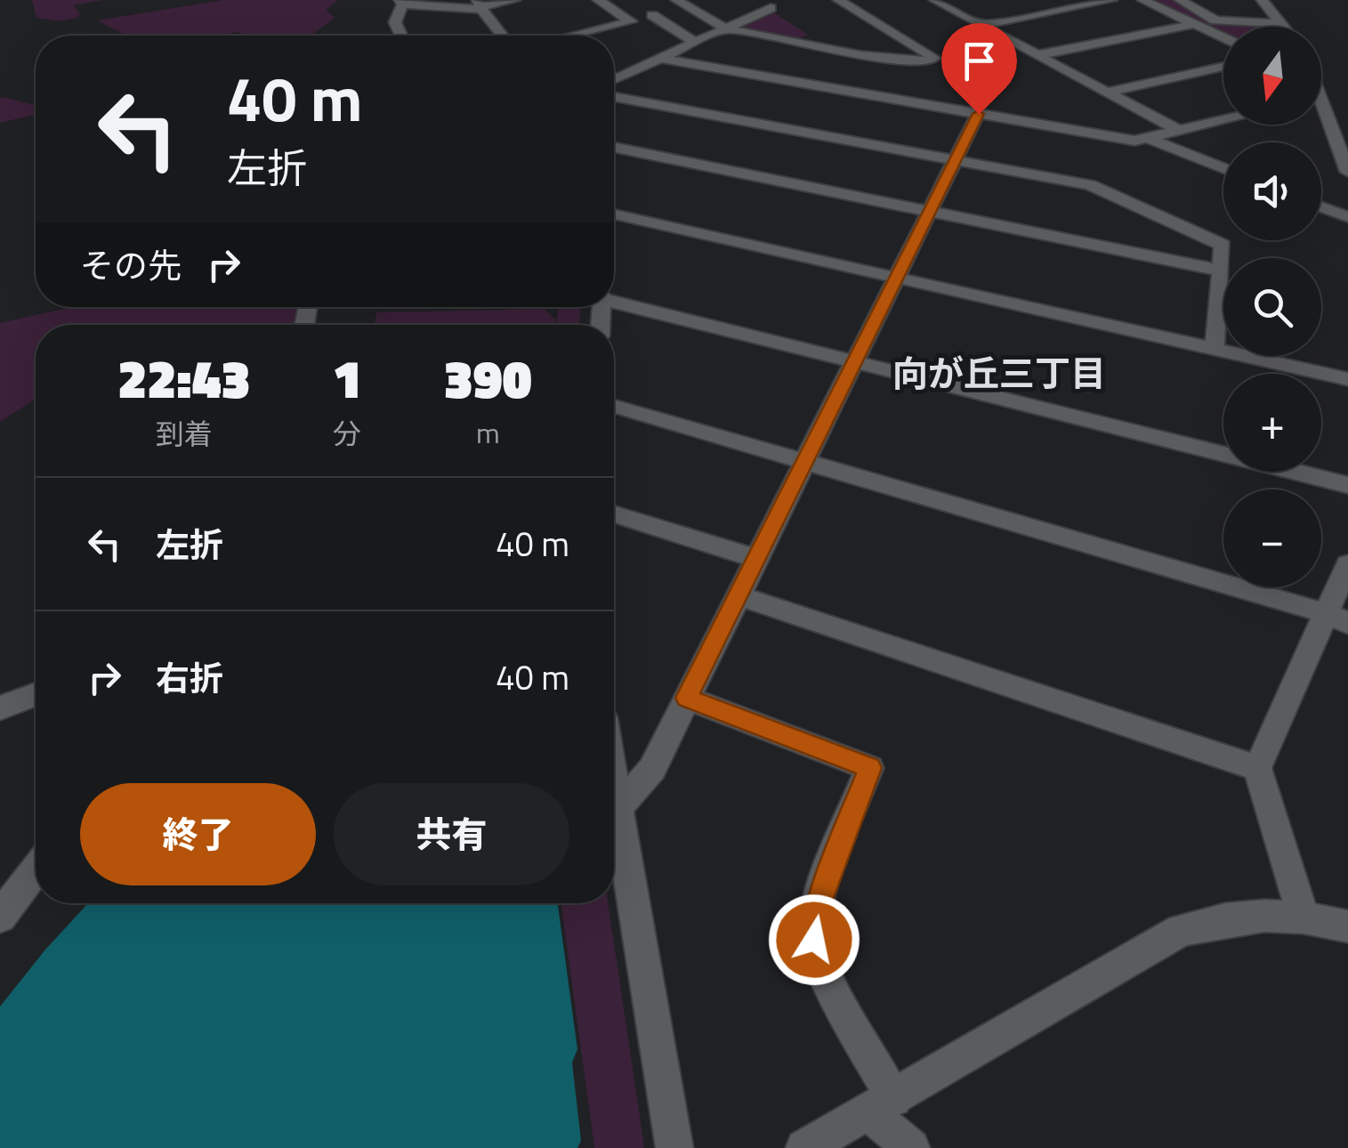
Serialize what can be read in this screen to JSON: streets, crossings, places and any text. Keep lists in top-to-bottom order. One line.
{"districts":["向が丘三丁目"],"north":"bottom","page":{"map_buttons":["+","−"],"turn":["40 m","左折"],"then":"その先","eta":["22:43","到着","1","分","390","m"],"list":[{"name":"左折","value":"40 m"},{"name":"右折","value":"40 m"}],"buttons":["終了","共有"]}}
